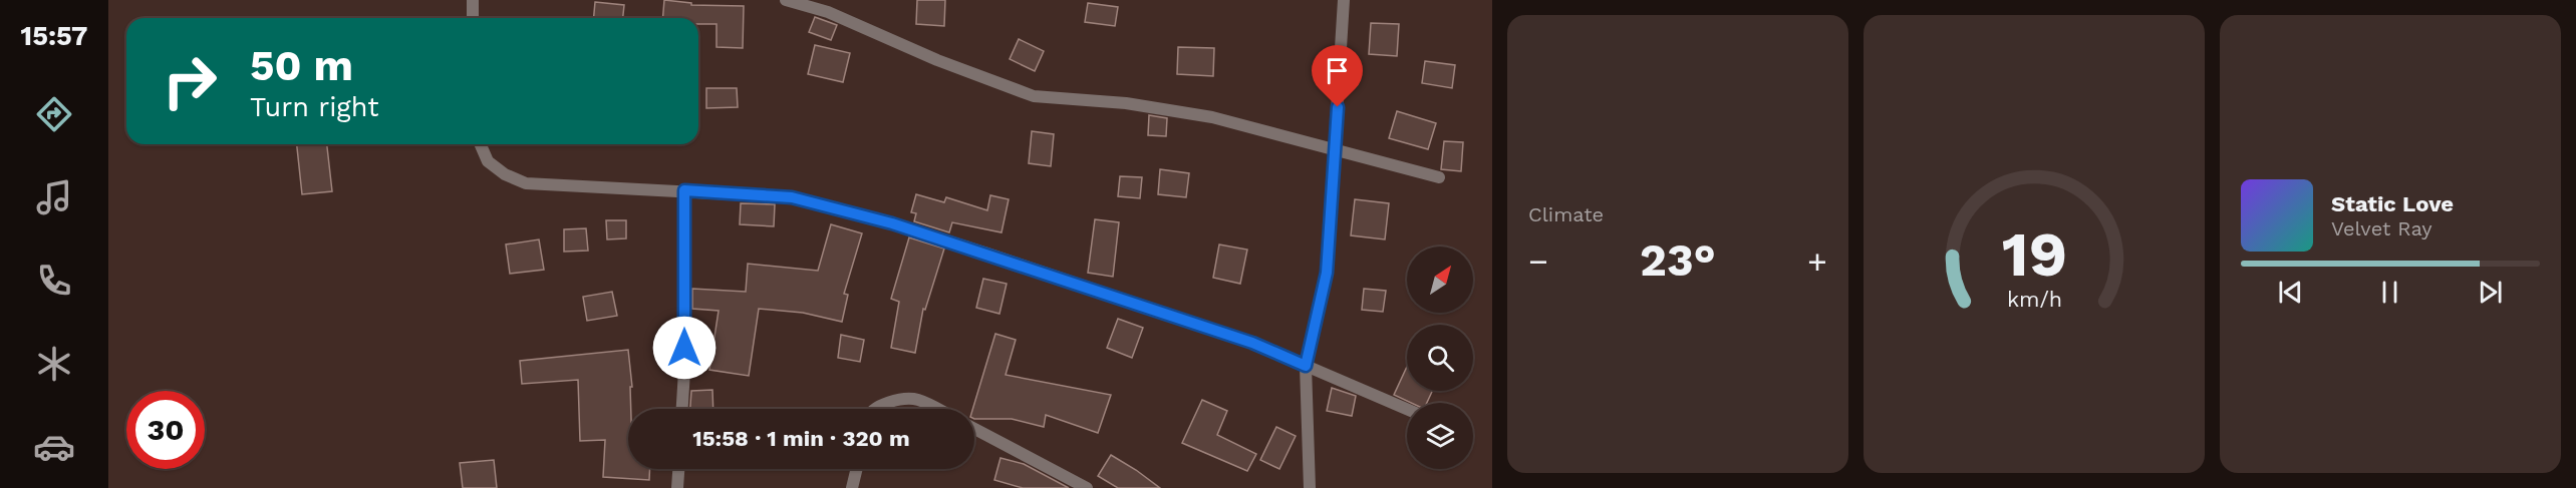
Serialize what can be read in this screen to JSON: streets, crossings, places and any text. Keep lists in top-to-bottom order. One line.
{"north":"top right","page":{"tabs":"15:57","tile":"Climate","turn":["50 m","Turn right"],"song":["Static Love","Velvet Ray"],"heat":["−","23°","+"],"limit":"30","trip":"15:58 · 1 min · 320 m","gauge":["19","km/h"]}}
